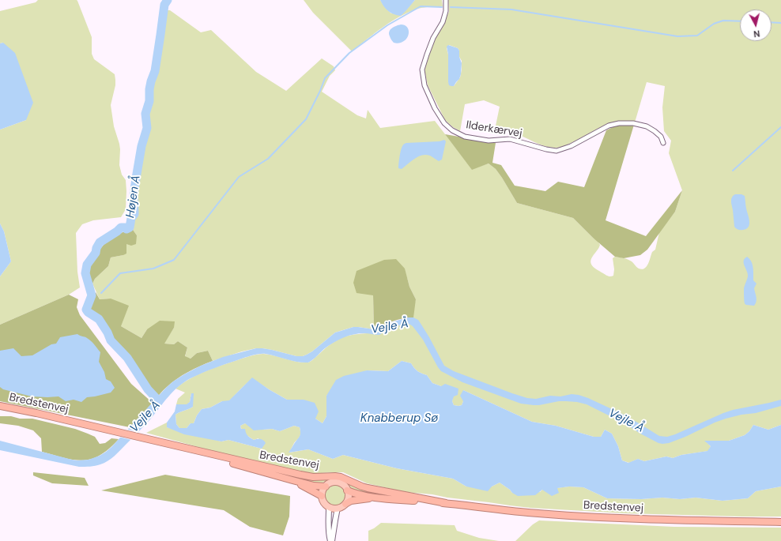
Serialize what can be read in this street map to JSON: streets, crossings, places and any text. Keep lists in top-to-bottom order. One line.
{"streets":{"highway":["Bredstenvej"],"street":["Ilderkærvej"]},"water":["Højen Å","Vejle Å","Knabberup Sø"],"north":"bottom"}
